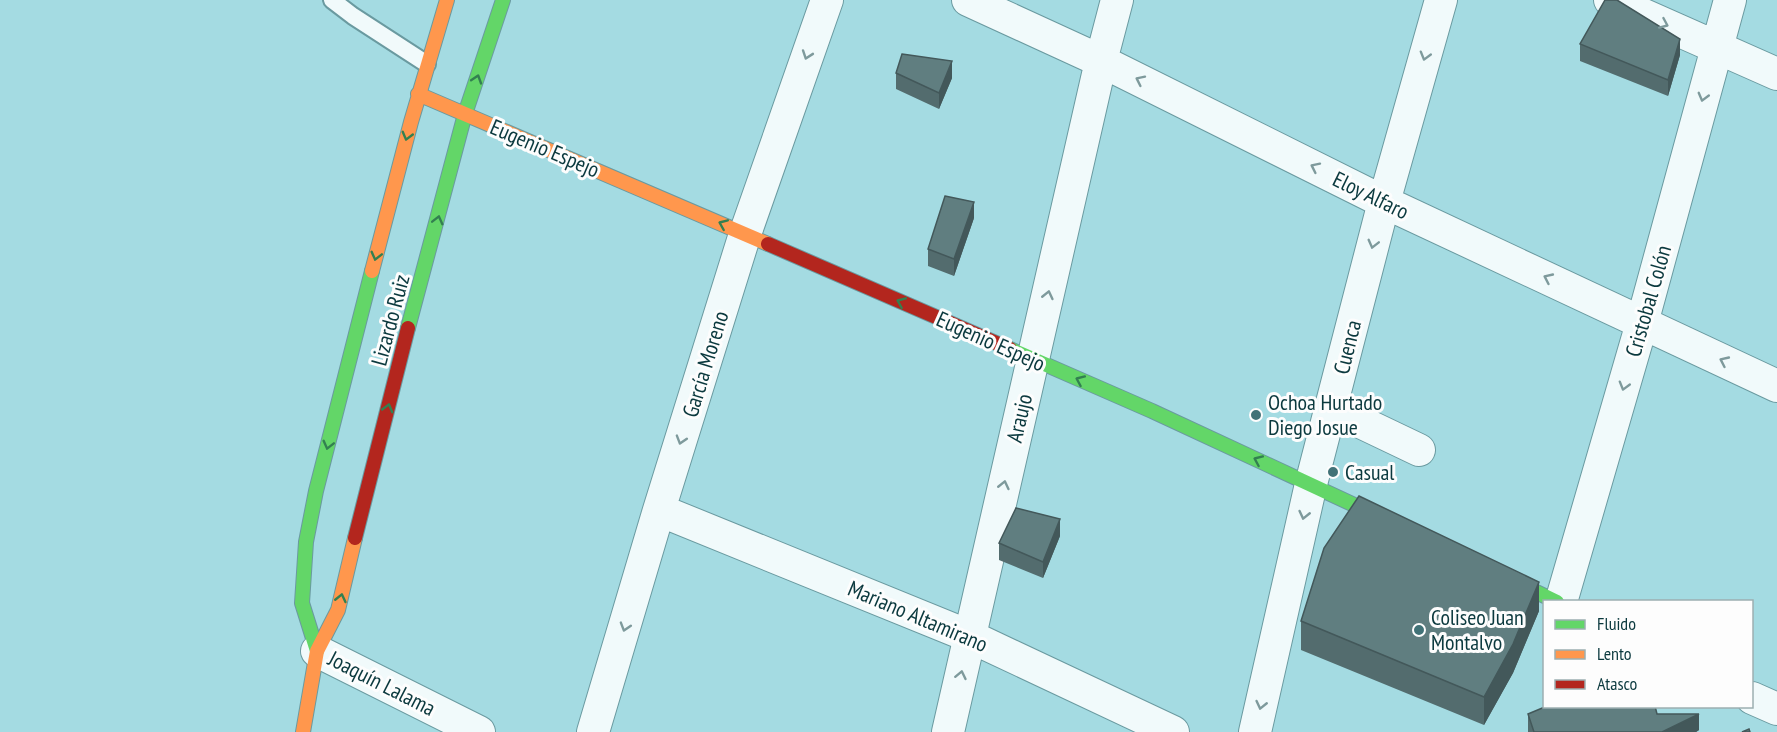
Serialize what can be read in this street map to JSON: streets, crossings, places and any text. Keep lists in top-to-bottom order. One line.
{"streets":{"main road":["Eugenio Espejo","Lizardo Ruiz"],"street":["Eloy Alfaro","Cristobal Colón","Cuenca","García Moreno","Araujo","Mariano Altamirano","Joaquín Lalama"]},"crossings":[["Eugenio Espejo","Lizardo Ruiz"],["Eugenio Espejo","Cuenca"],["Eugenio Espejo","García Moreno"],["Eugenio Espejo","Araujo"],["Eloy Alfaro","Cristobal Colón"],["Eloy Alfaro","Cuenca"],["Eloy Alfaro","Araujo"],["Lizardo Ruiz","Joaquín Lalama"],["García Moreno","Mariano Altamirano"],["Araujo","Mariano Altamirano"]],"one_way":["Eugenio Espejo","Cristobal Colón","Cuenca","García Moreno","Araujo"],"places":["Ochoa Hurtado Diego Josue","Casual","Coliseo Juan Montalvo"],"legend":["Fluido","Lento","Atasco"]}
